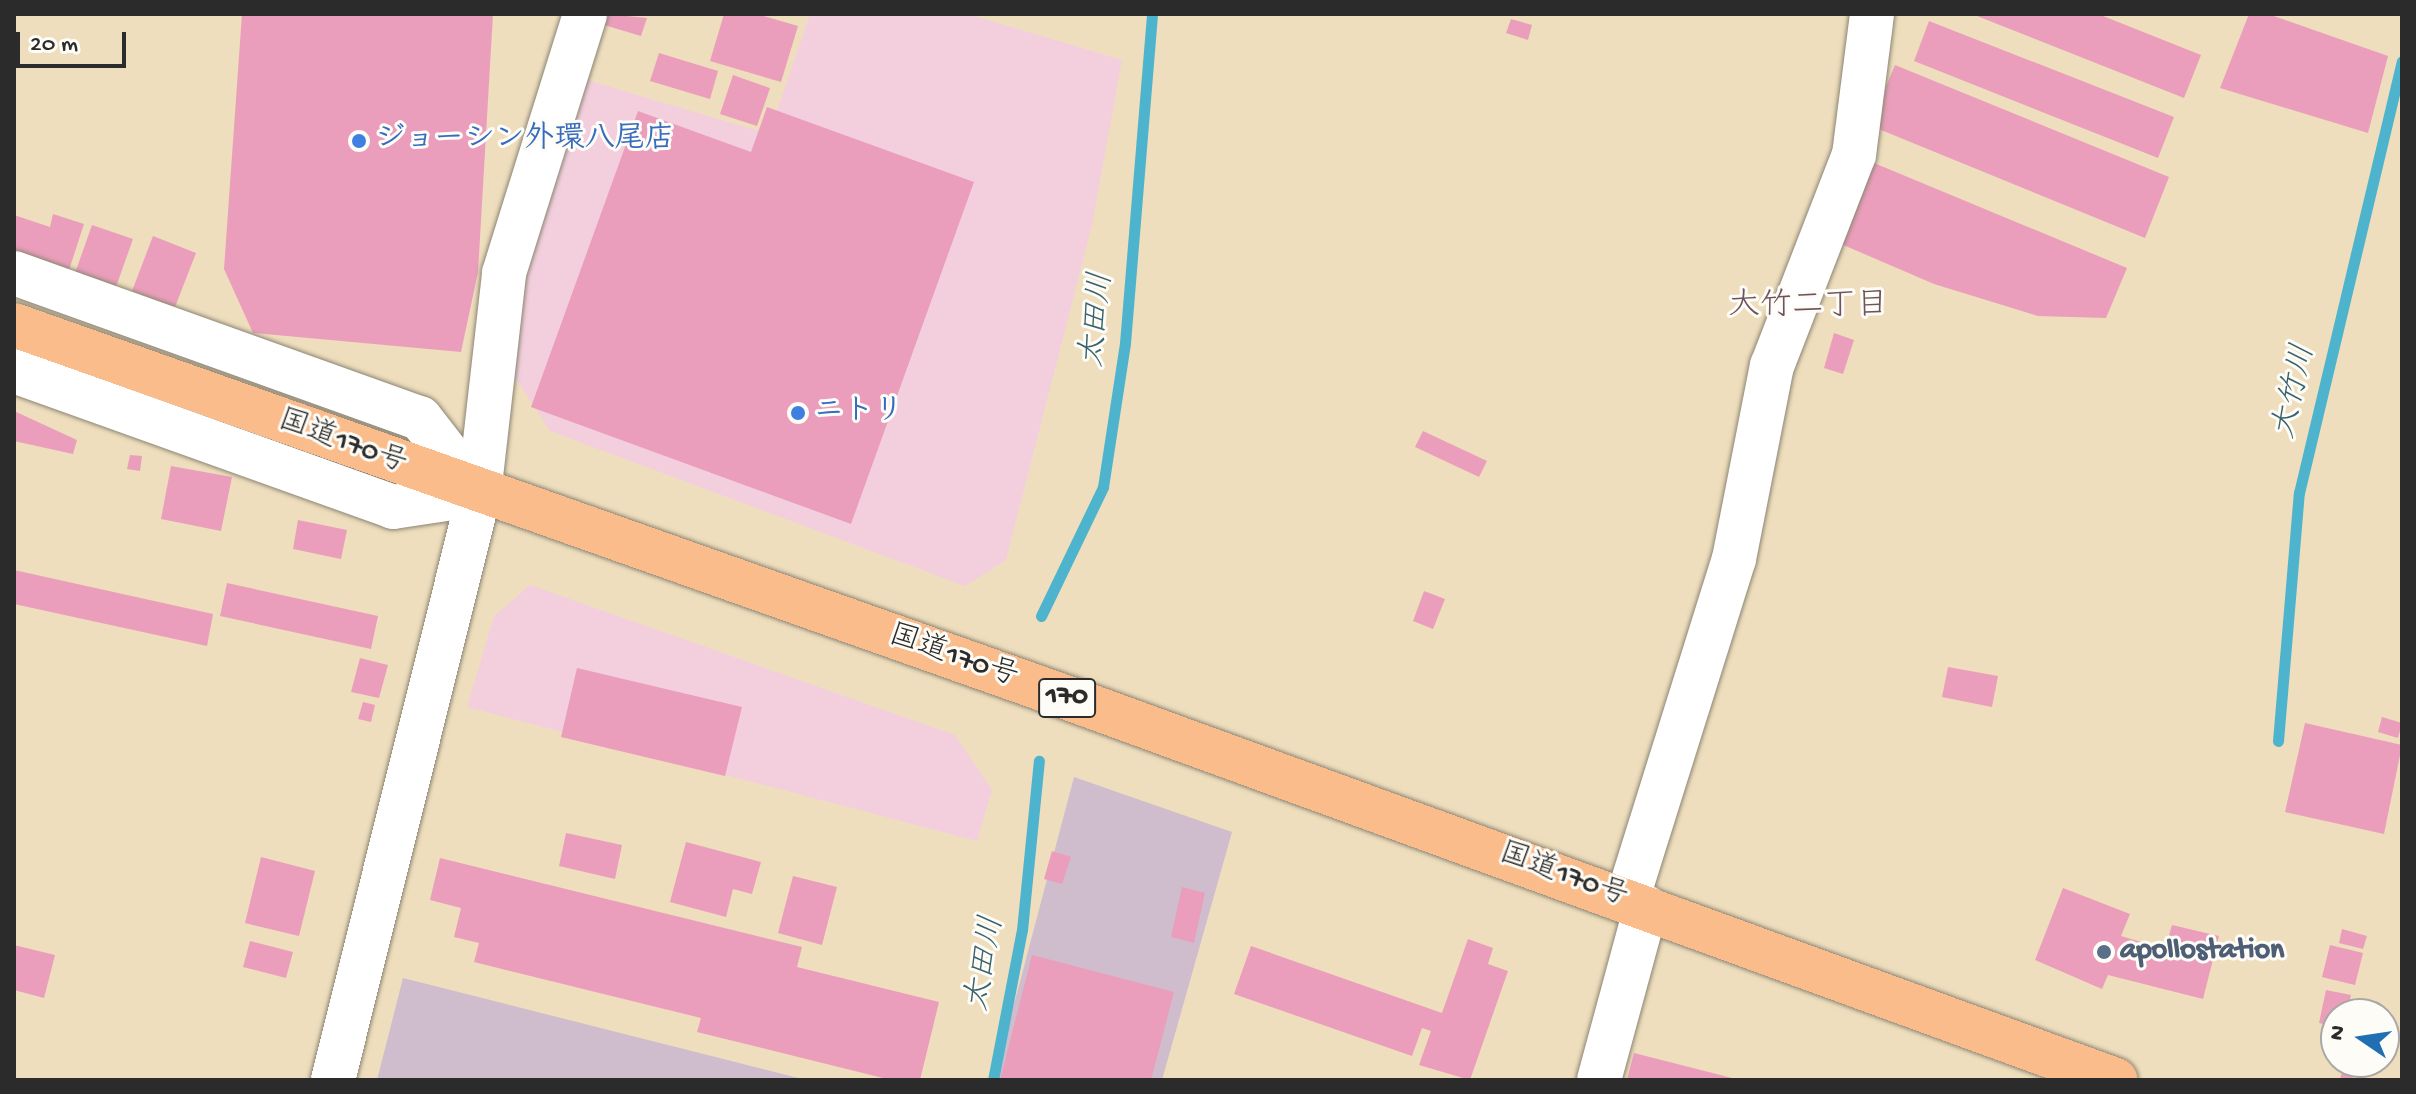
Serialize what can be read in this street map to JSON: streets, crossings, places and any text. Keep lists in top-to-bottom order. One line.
{"streets":{"highway":["国道170号","170"]},"districts":["大竹二丁目"],"water":["太田川","大竹川"],"places":["ジョーシン外環八尾店","ニトリ","apollostation"],"scale_bar":"20 m","north":"left"}
